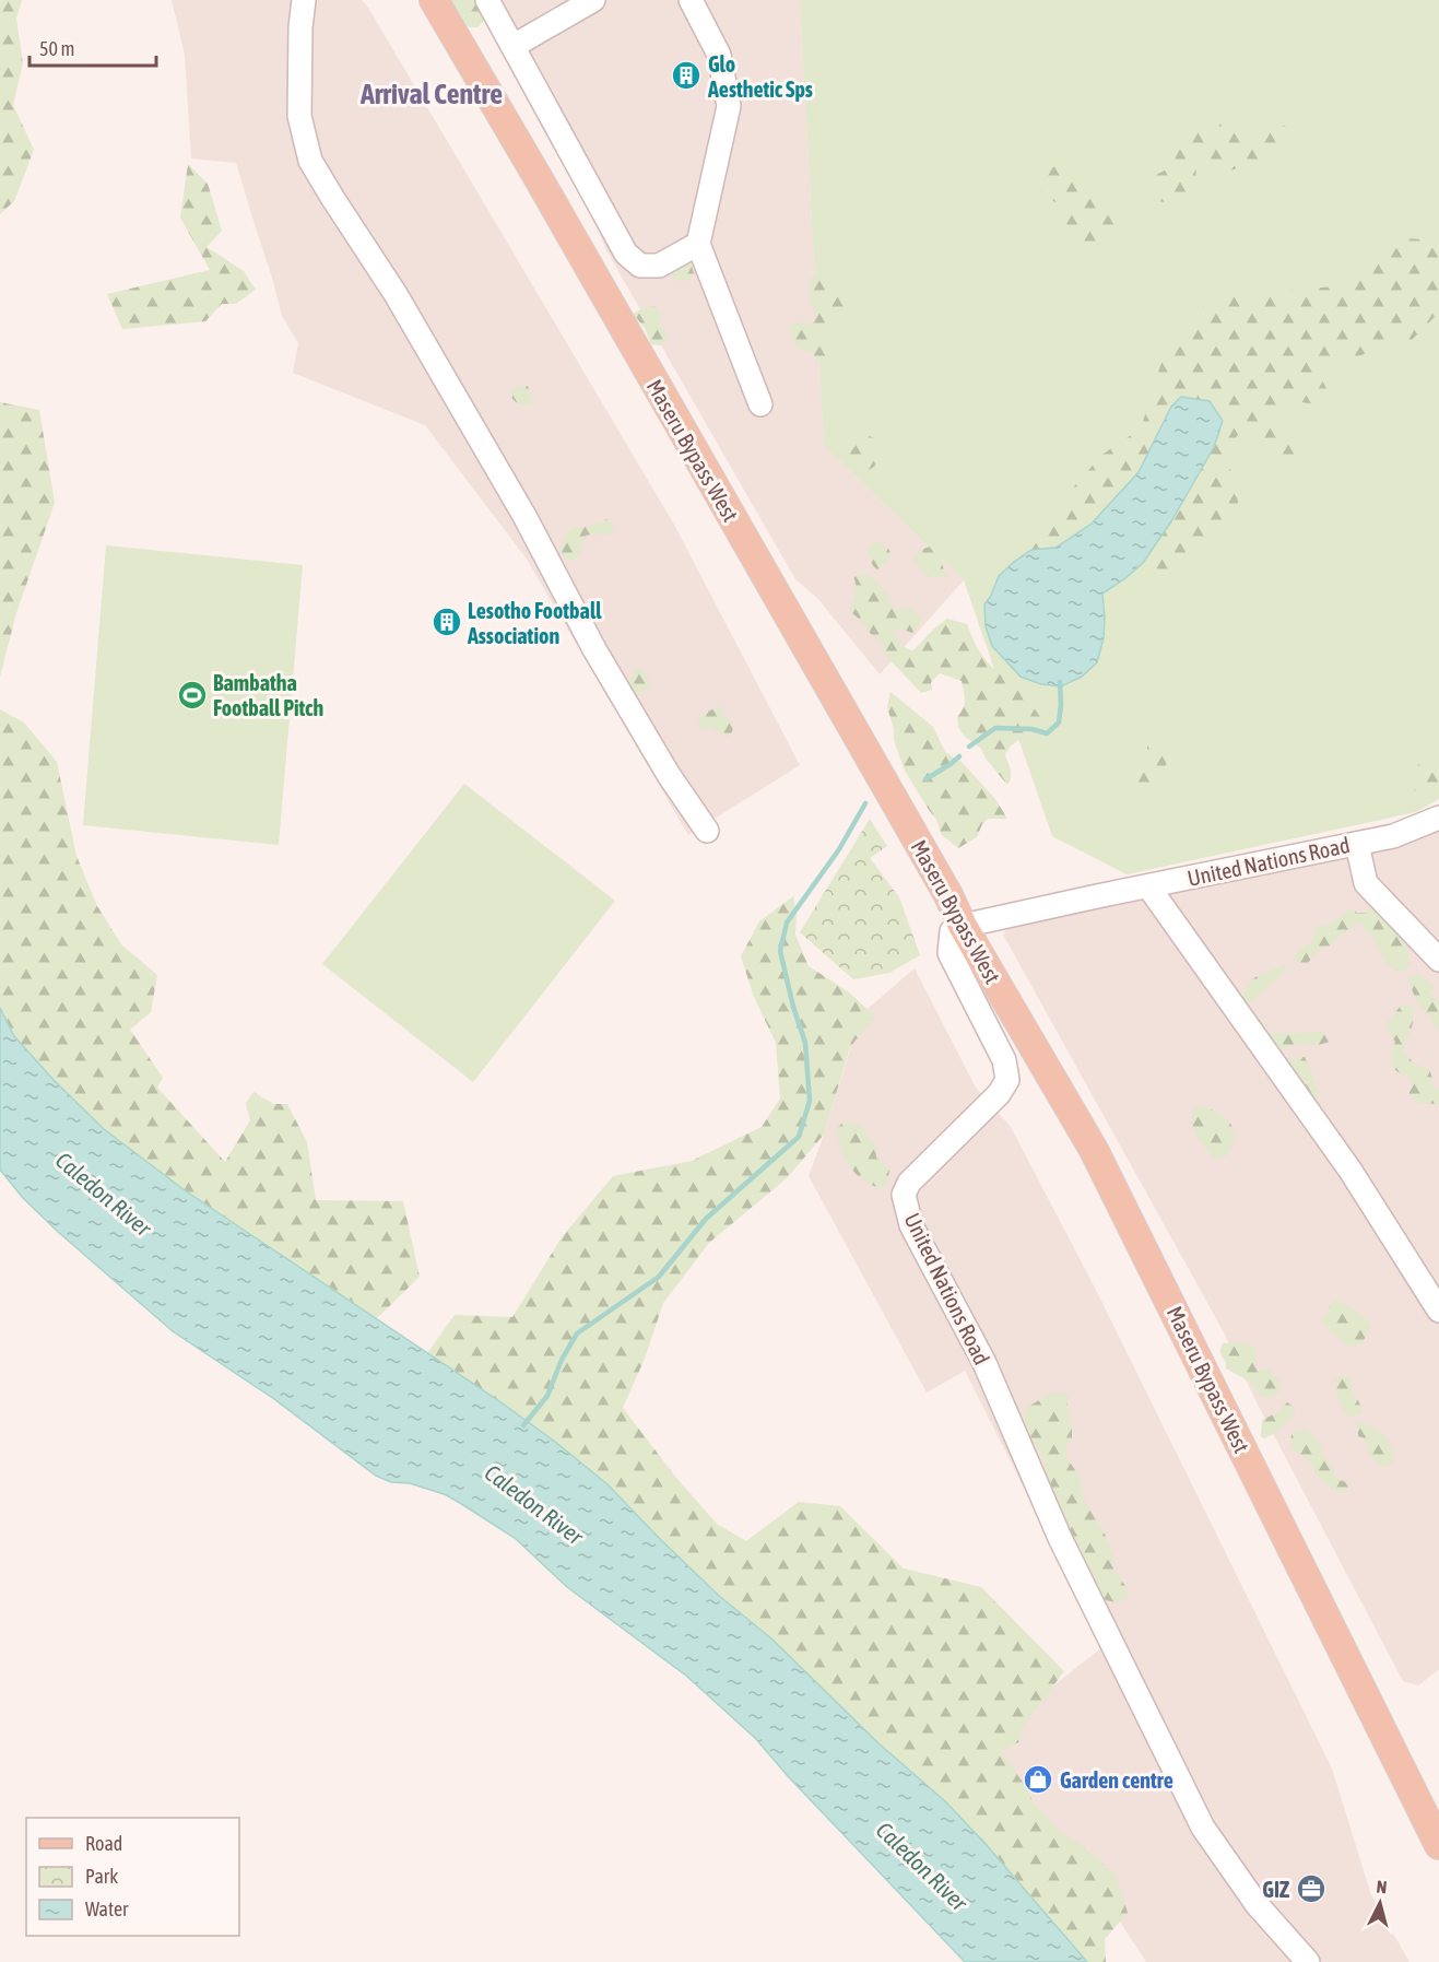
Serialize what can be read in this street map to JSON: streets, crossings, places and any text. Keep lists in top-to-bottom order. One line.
{"streets":{"main road":["Maseru Bypass West"],"street":["United Nations Road"]},"crossings":[["Maseru Bypass West","United Nations Road"]],"districts":["Arrival Centre"],"water":["Caledon River"],"places":{"building":["Glo Aesthetic Sps","Lesotho Football Association"],"sports":["Bambatha Football Pitch"],"shop":["Garden centre"],"office":["GIZ"]},"legend":["Road","Park","Water"],"scale_bar":"50 m","north":"top"}
